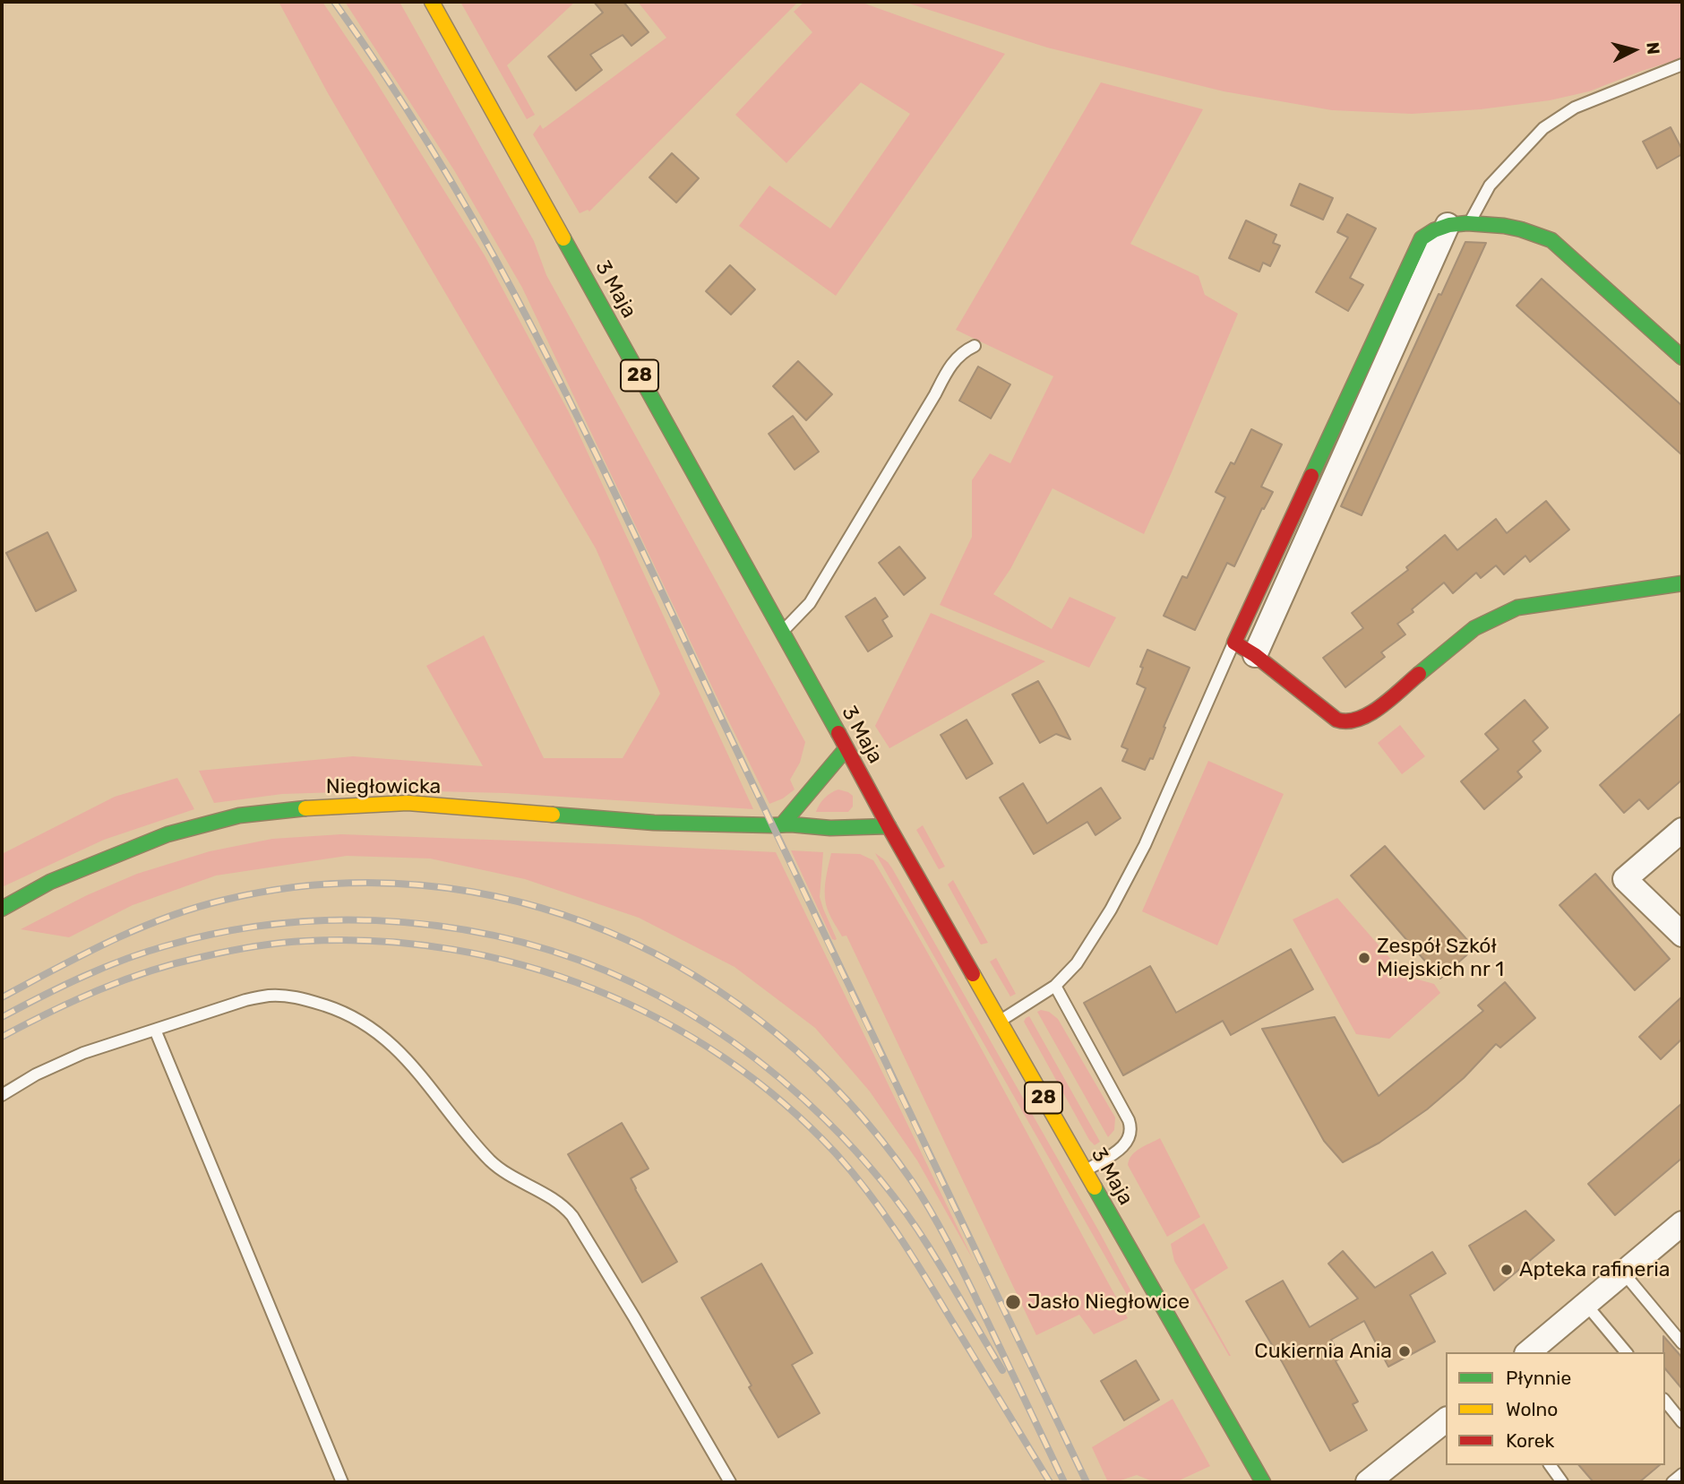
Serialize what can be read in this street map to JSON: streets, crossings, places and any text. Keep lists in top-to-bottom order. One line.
{"streets":{"street":["3 Maja","28","Niegłowicka"]},"crossings":[["3 Maja","Niegłowicka"]],"places":["Zespół Szkół Miejskich nr 1","Apteka rafineria","Jasło Niegłowice","Cukiernia Ania"],"legend":["Płynnie","Wolno","Korek"],"north":"right"}
